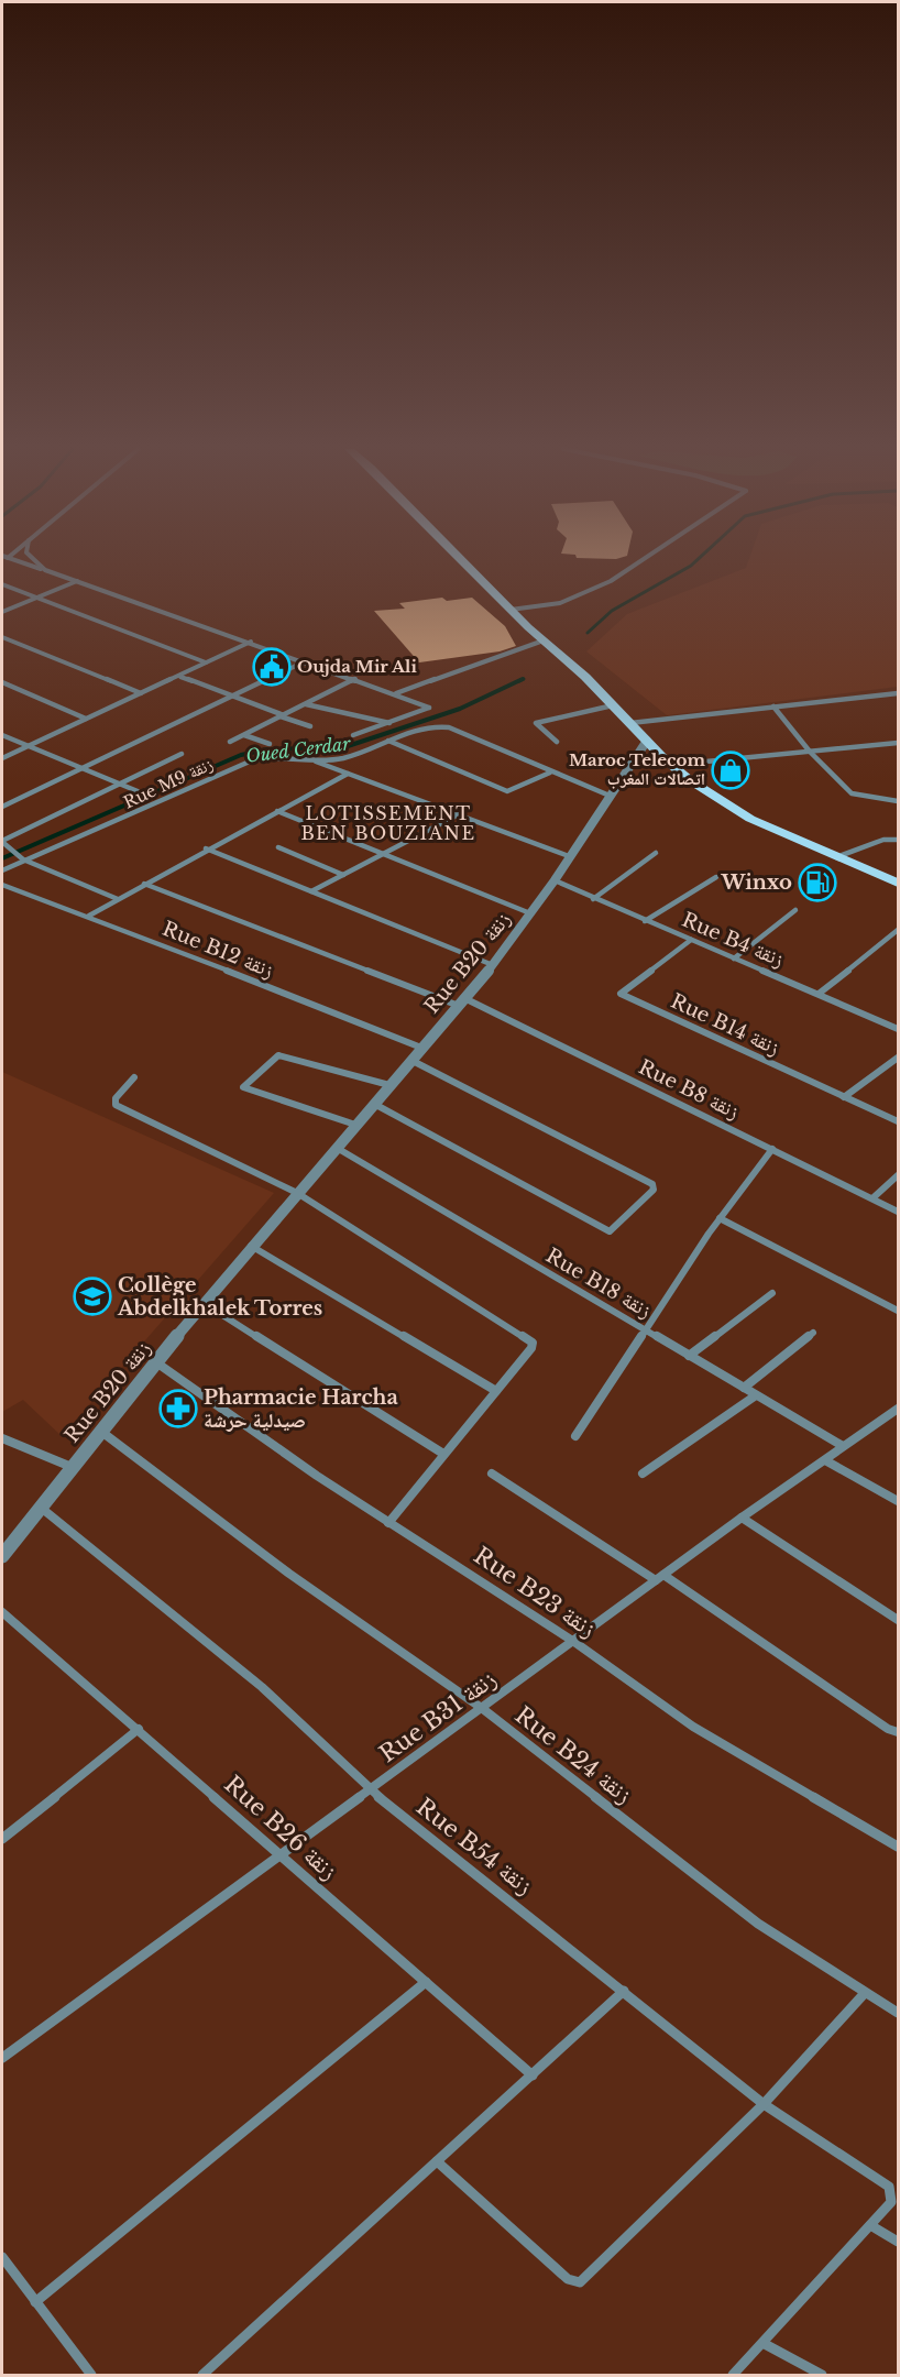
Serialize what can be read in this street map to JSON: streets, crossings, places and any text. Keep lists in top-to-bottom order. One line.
{"streets":{"street":["Rue M9 زنقة","Rue B4 زنقة","Rue B12 زنقة","Rue B20 زنقة","Rue B14 زنقة","Rue B8 زنقة","Rue B18 زنقة","Rue B23 زنقة","Rue B31 زنقة","Rue B24 زنقة","Rue B26 زنقة","Rue B54 زنقة"]},"crossings":[["Rue M9 زنقة","Rue B20 زنقة"],["Rue B4 زنقة","Rue B20 زنقة"],["Rue B4 زنقة","Rue B14 زنقة"],["Rue B12 زنقة","Rue B20 زنقة"],["Rue B20 زنقة","Rue B8 زنقة"],["Rue B20 زنقة","Rue B18 زنقة"],["Rue B20 زنقة","Rue B23 زنقة"],["Rue B20 زنقة","Rue B24 زنقة"],["Rue B20 زنقة","Rue B54 زنقة"],["Rue B18 زنقة","Rue B31 زنقة"],["Rue B23 زنقة","Rue B31 زنقة"],["Rue B31 زنقة","Rue B24 زنقة"],["Rue B31 زنقة","Rue B26 زنقة"],["Rue B31 زنقة","Rue B54 زنقة"]],"districts":["LOTISSEMENT BEN BOUZIANE"],"water":["Oued Cerdar"],"places":{"public building":["Oujda Mir Ali"],"shop":["Maroc Telecom اتصالات المغرب"],"fuel station":["Winxo"],"school or university":["Collège Abdelkhalek Torres"],"pharmacy":["Pharmacie Harcha صيدلية حرشة"]}}
